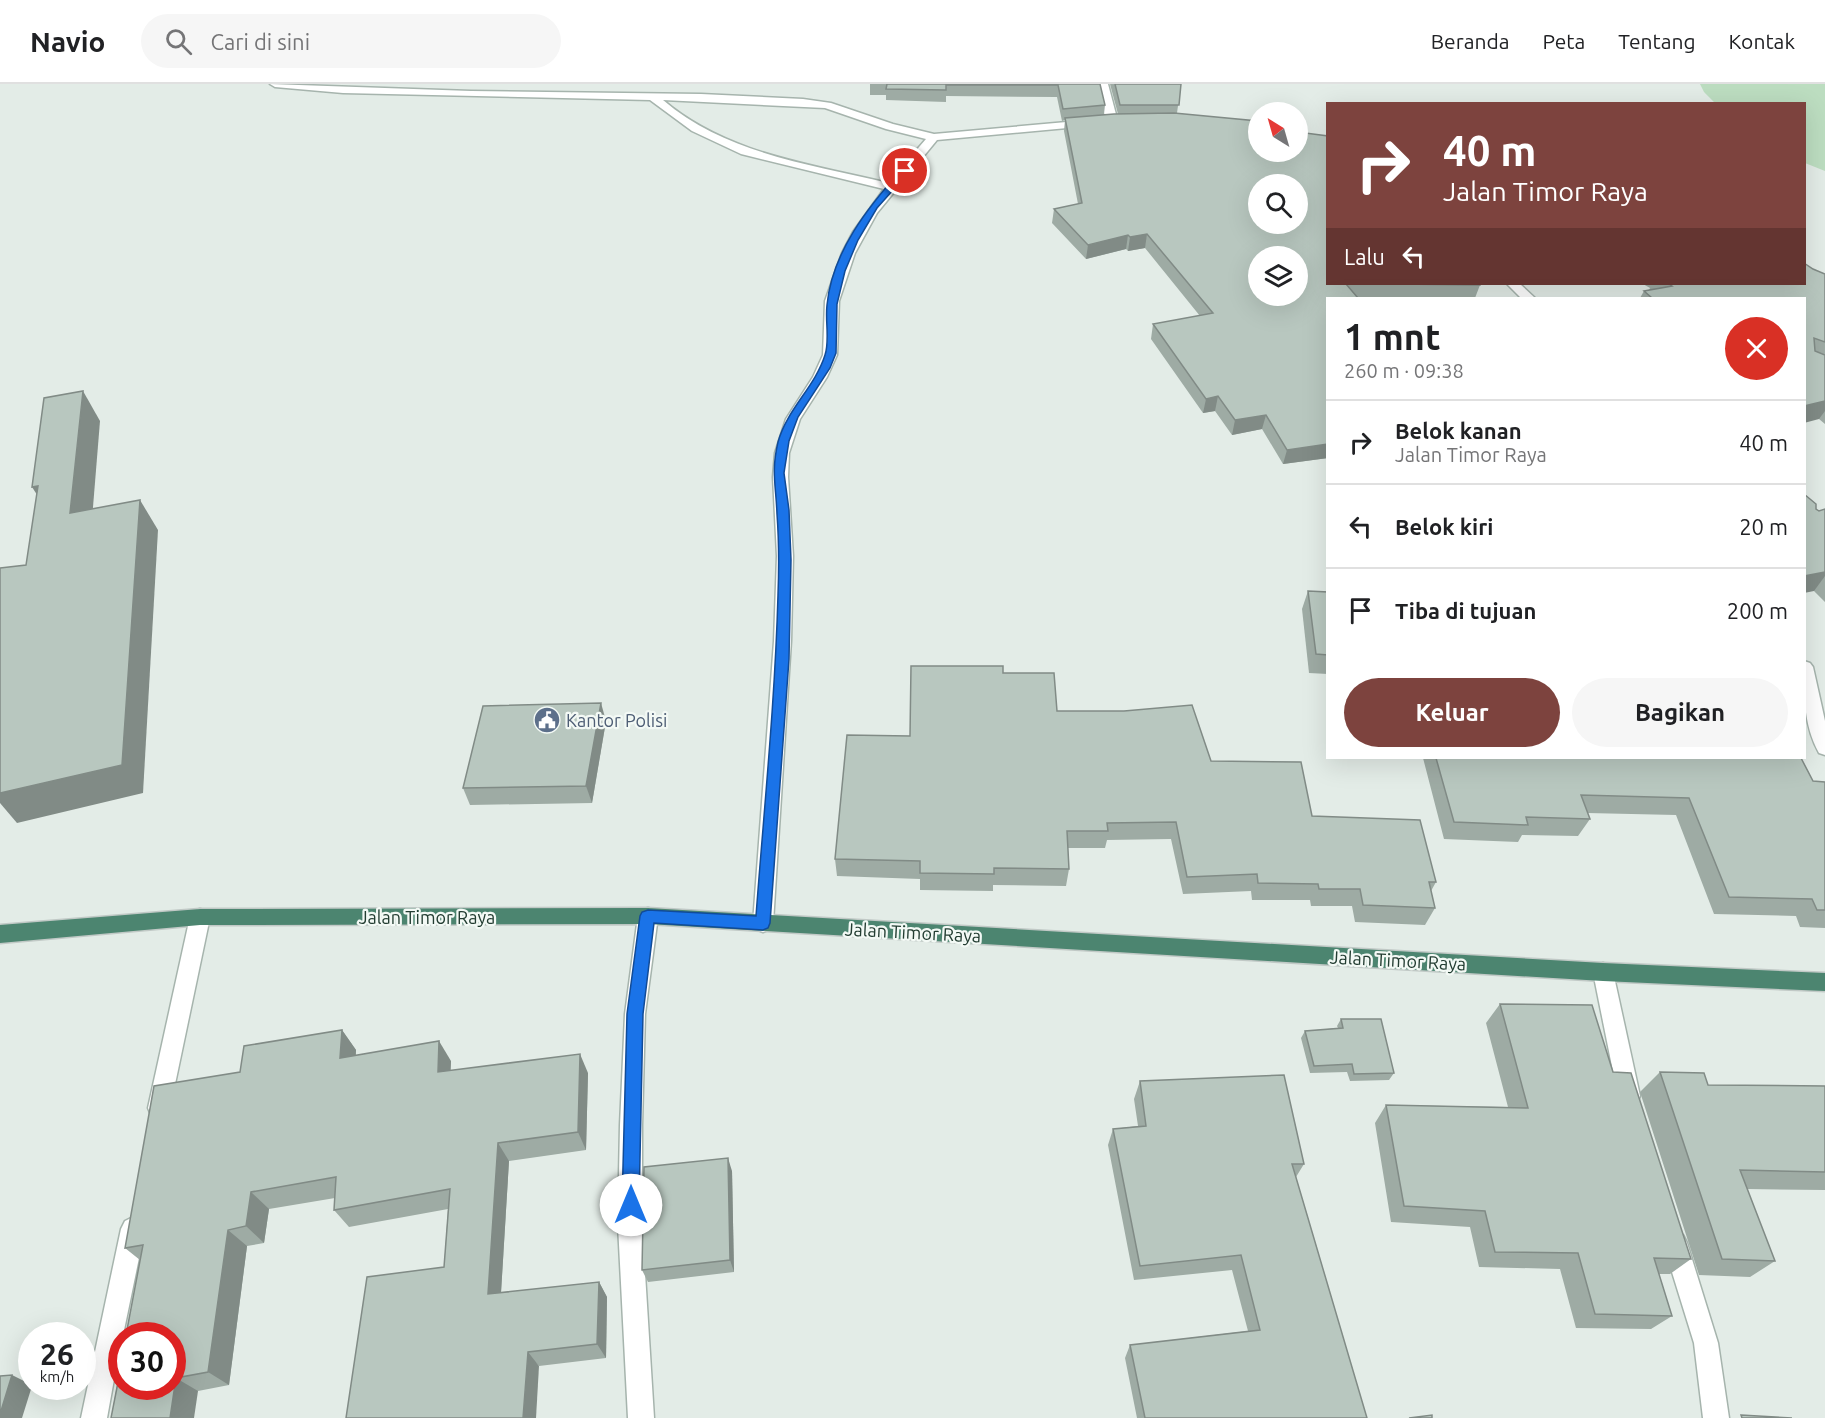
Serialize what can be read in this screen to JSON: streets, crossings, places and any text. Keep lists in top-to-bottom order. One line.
{"streets":{"highway":["Jalan Timor Raya"]},"places":{"public building":["Kantor Polisi"]},"north":"top left","page":{"header":"Navio","search":"Cari di sini","nav":["Beranda","Peta","Tentang","Kontak"],"turn":["40 m","Jalan Timor Raya"],"then":"Lalu","heading":["1 mnt","260 m · 09:38"],"list":[{"name":"Belok kanan","note":"Jalan Timor Raya","value":"40 m"},{"name":"Belok kiri","value":"20 m"},{"name":"Tiba di tujuan","value":"200 m"}],"buttons":["Keluar","Bagikan"],"speed":"26 km/h","limit":"30"}}
